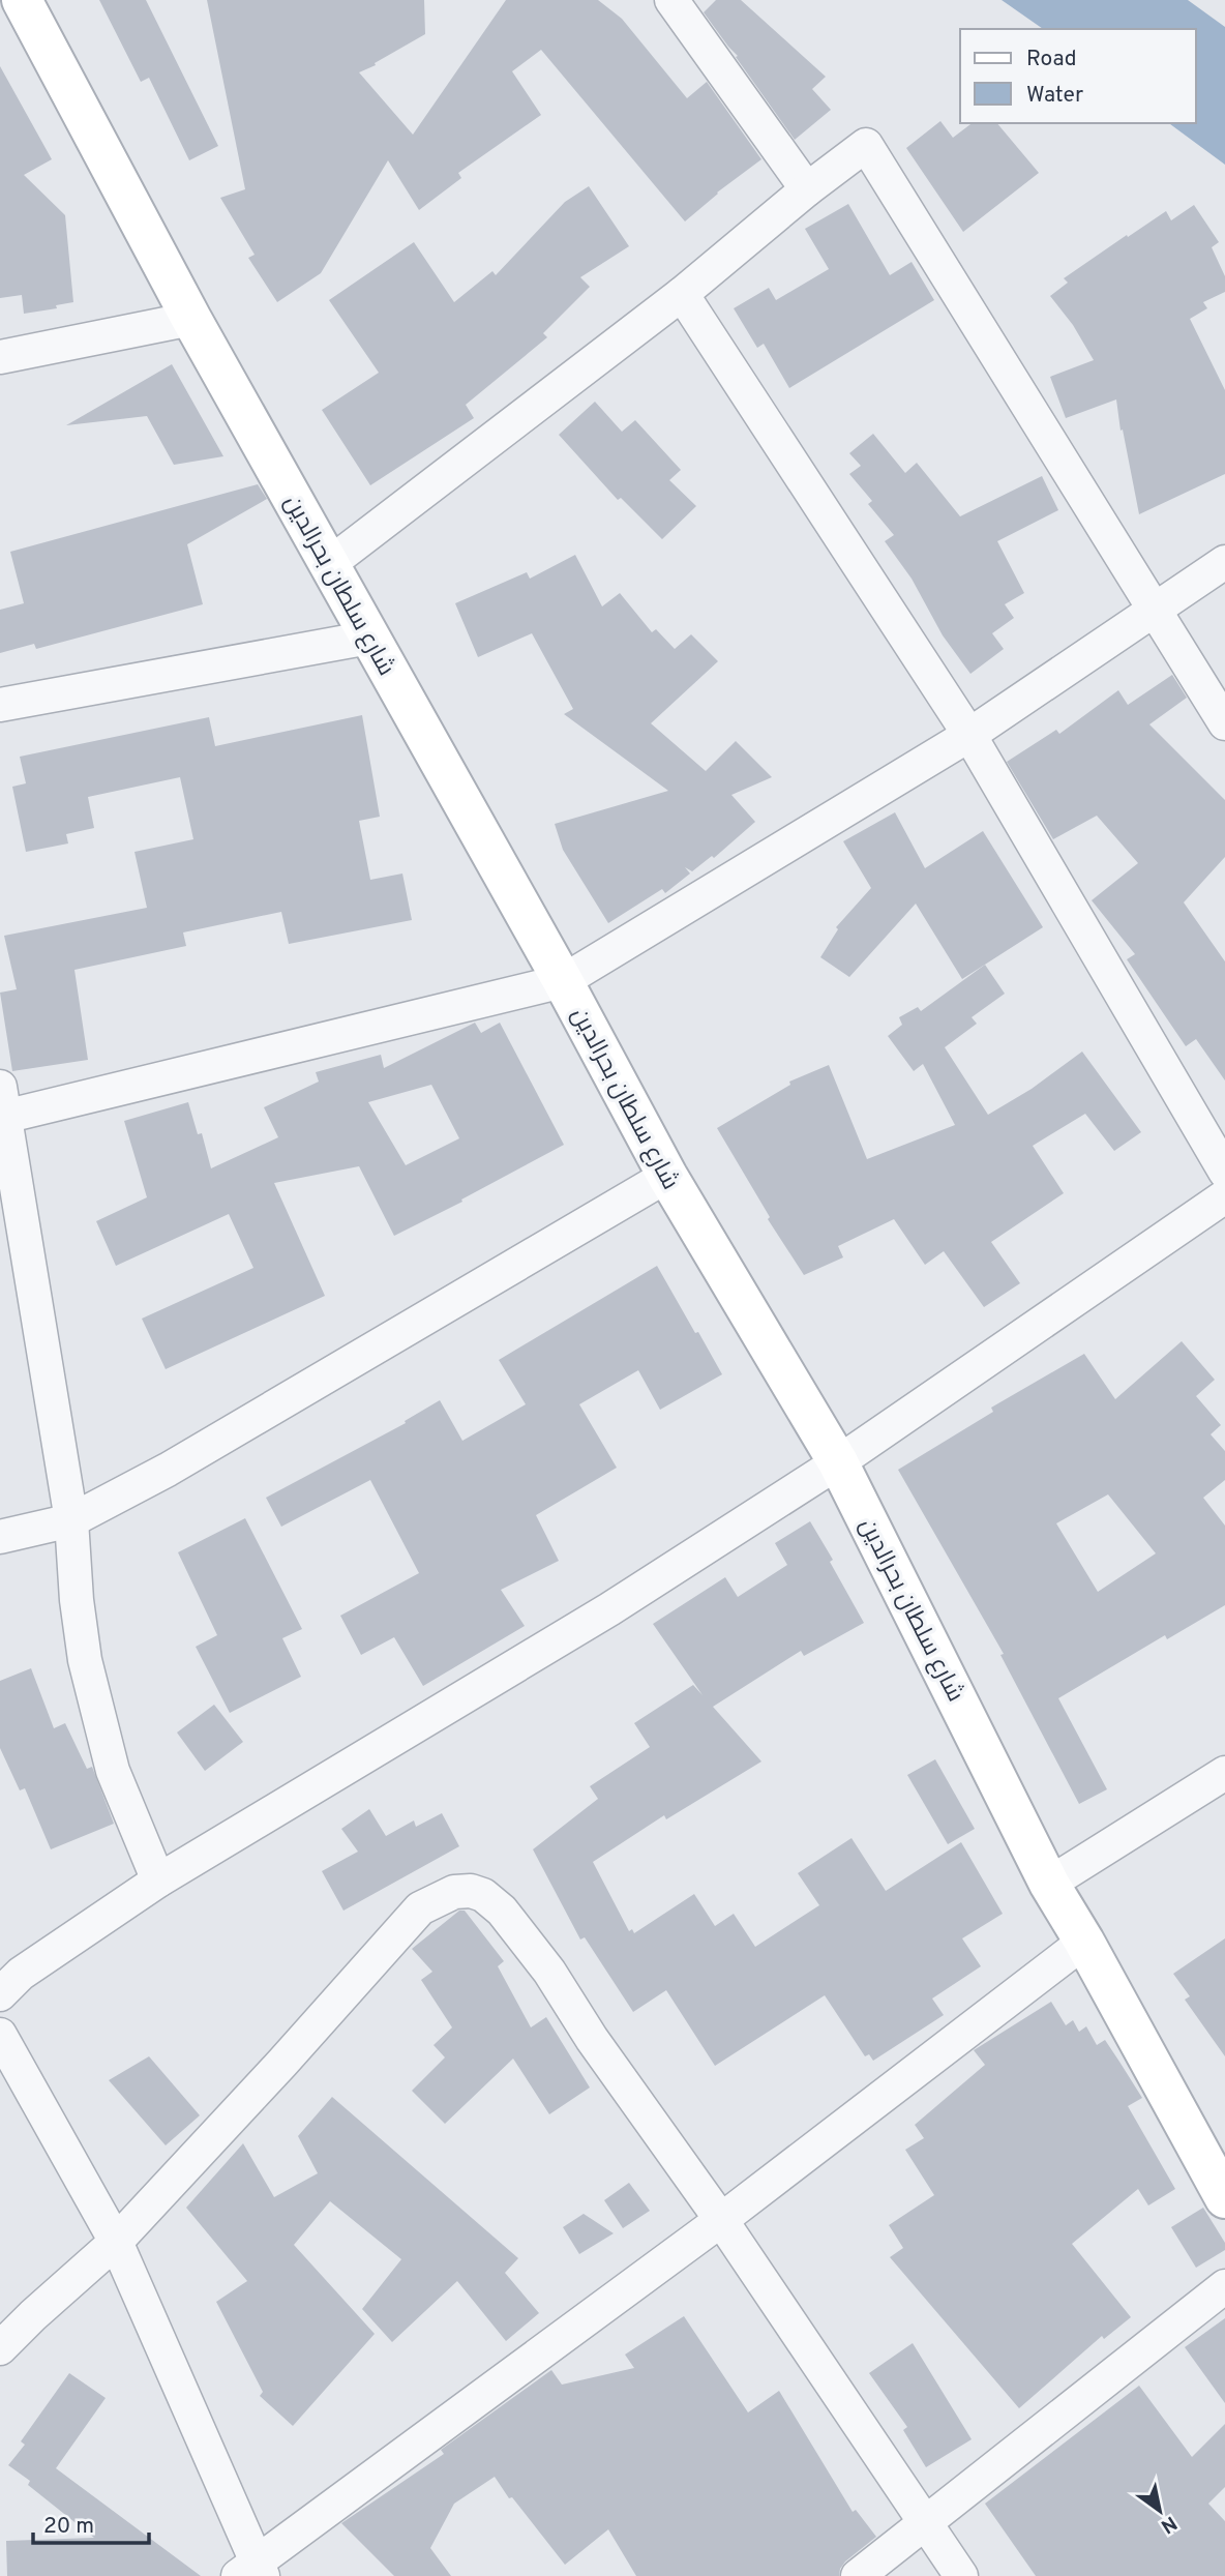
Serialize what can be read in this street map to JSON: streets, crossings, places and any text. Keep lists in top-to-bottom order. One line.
{"streets":{"street":["شارع سلطان بحرالدين"]},"legend":["Road","Water"],"scale_bar":"20 m","north":"bottom right"}
